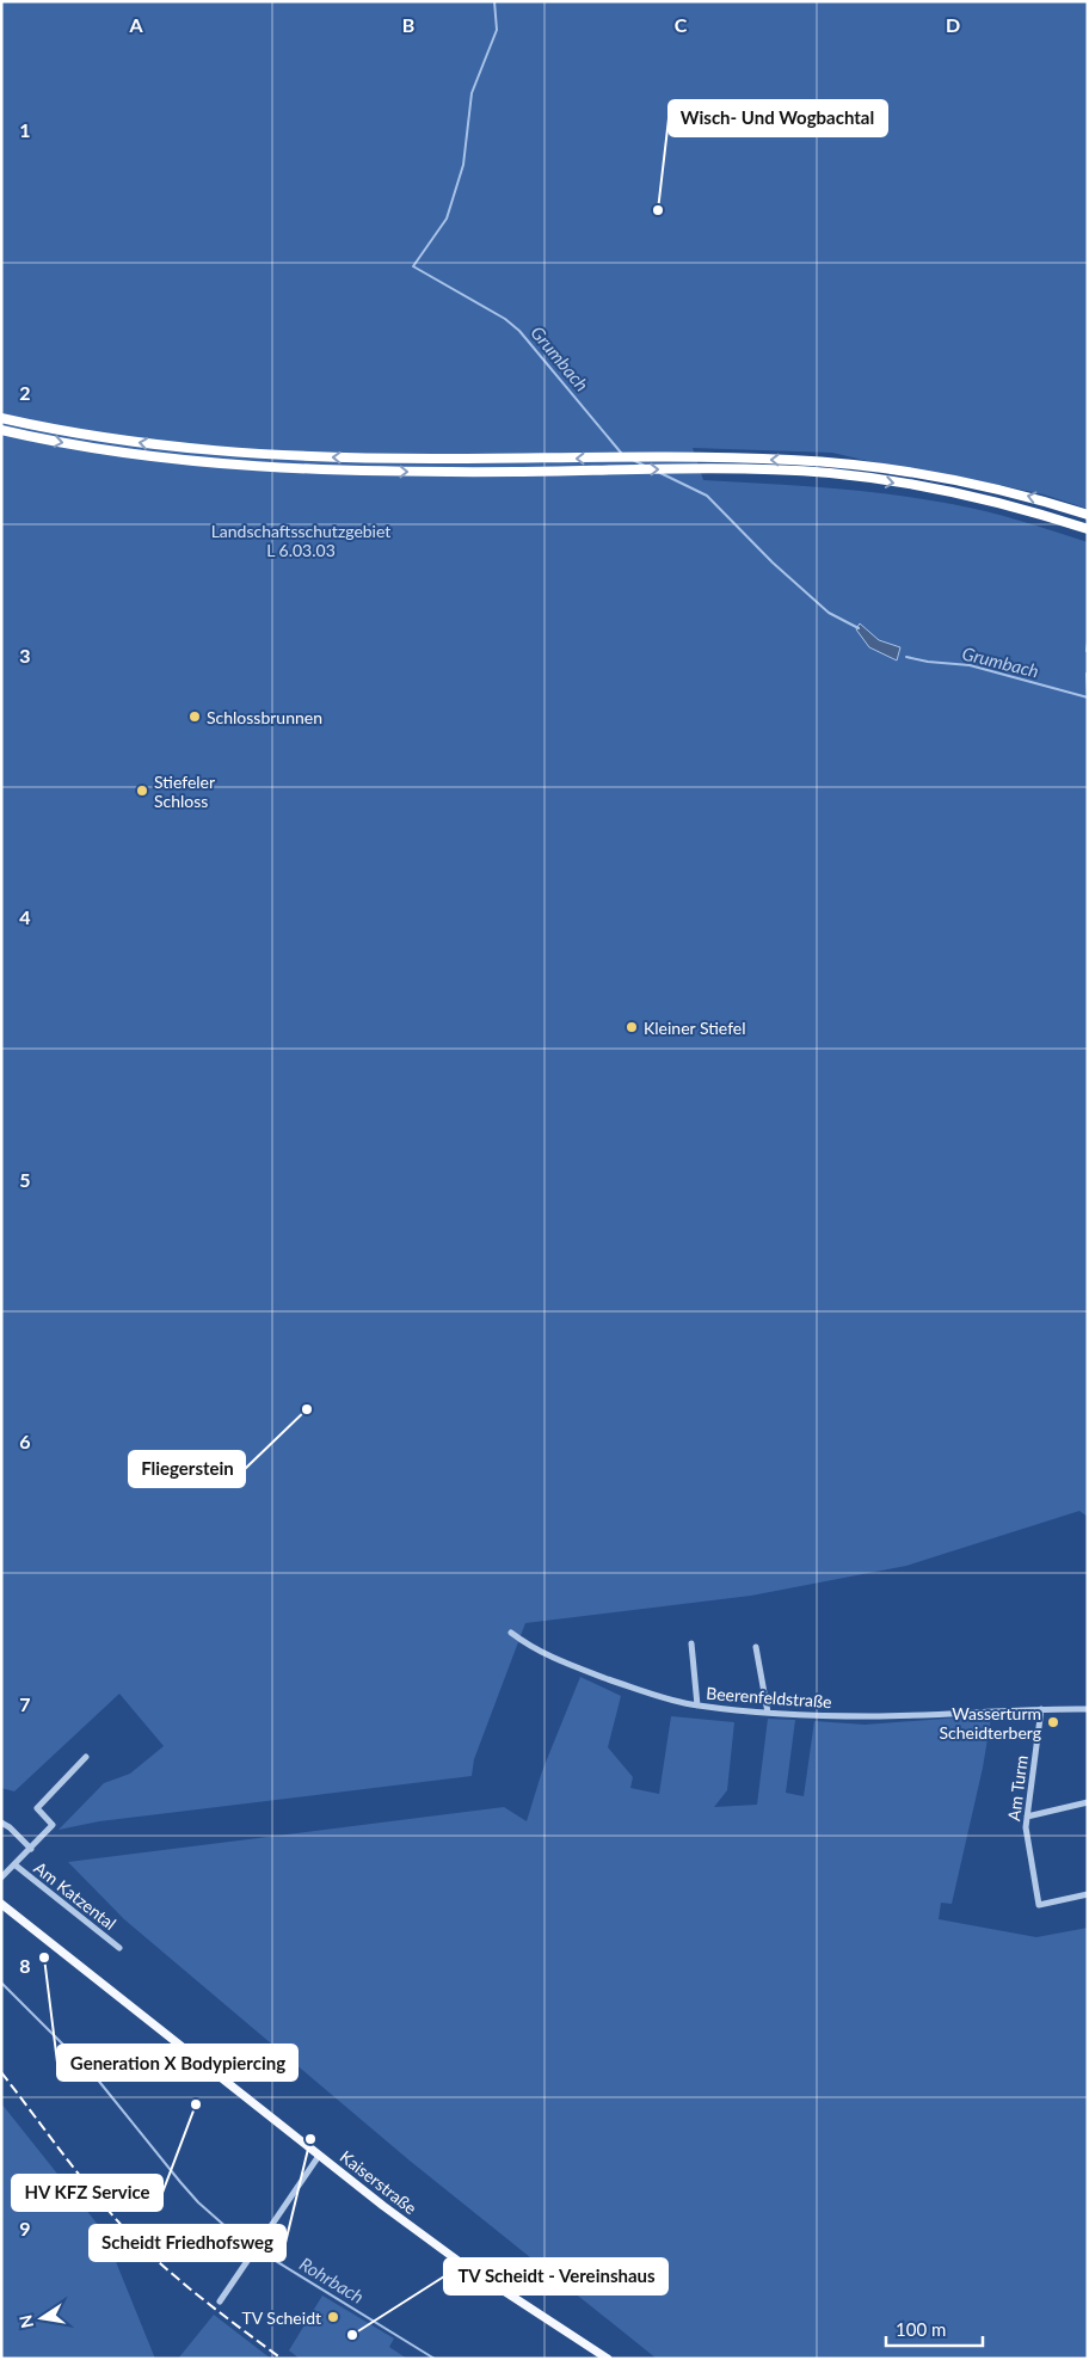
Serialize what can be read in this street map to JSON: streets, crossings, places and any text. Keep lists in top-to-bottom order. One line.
{"streets":{"main road":["Kaiserstraße"],"street":["Beerenfeldstraße","Am Turm","Am Katzental"]},"crossings":[["Beerenfeldstraße","Am Turm"]],"water":["Grumbach","Rohrbach"],"parks":["Landschaftsschutzgebiet L 6.03.03"],"places":["Wisch- Und Wogbachtal","Schlossbrunnen","Stiefeler Schloss","Kleiner Stiefel","Fliegerstein","Wasserturm Scheidterberg","Generation X Bodypiercing","HV KFZ Service","Scheidt Friedhofsweg","TV Scheidt","TV Scheidt - Vereinshaus"],"scale_bar":"100 m","north":"left","grid":{"columns":["A","B","C","D"],"rows":["1","2","3","4","5","6","7","8","9"]}}
